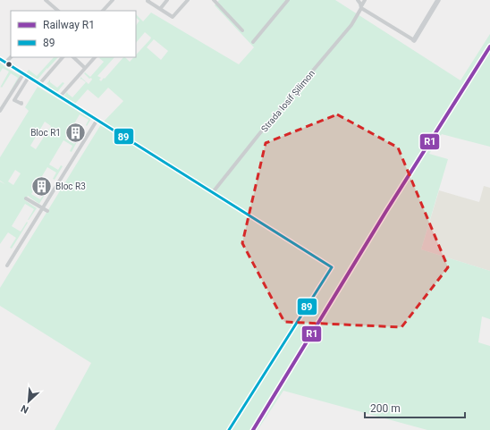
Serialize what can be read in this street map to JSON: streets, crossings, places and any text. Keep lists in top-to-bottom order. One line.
{"streets":{"street":["Strada Iosif Șilimon"]},"places":{"building":["Bloc R1","Bloc R3"]},"lines":["rail line R1","transit line 89"],"legend":["Railway R1","89"],"scale_bar":"200 m","north":"bottom left"}
